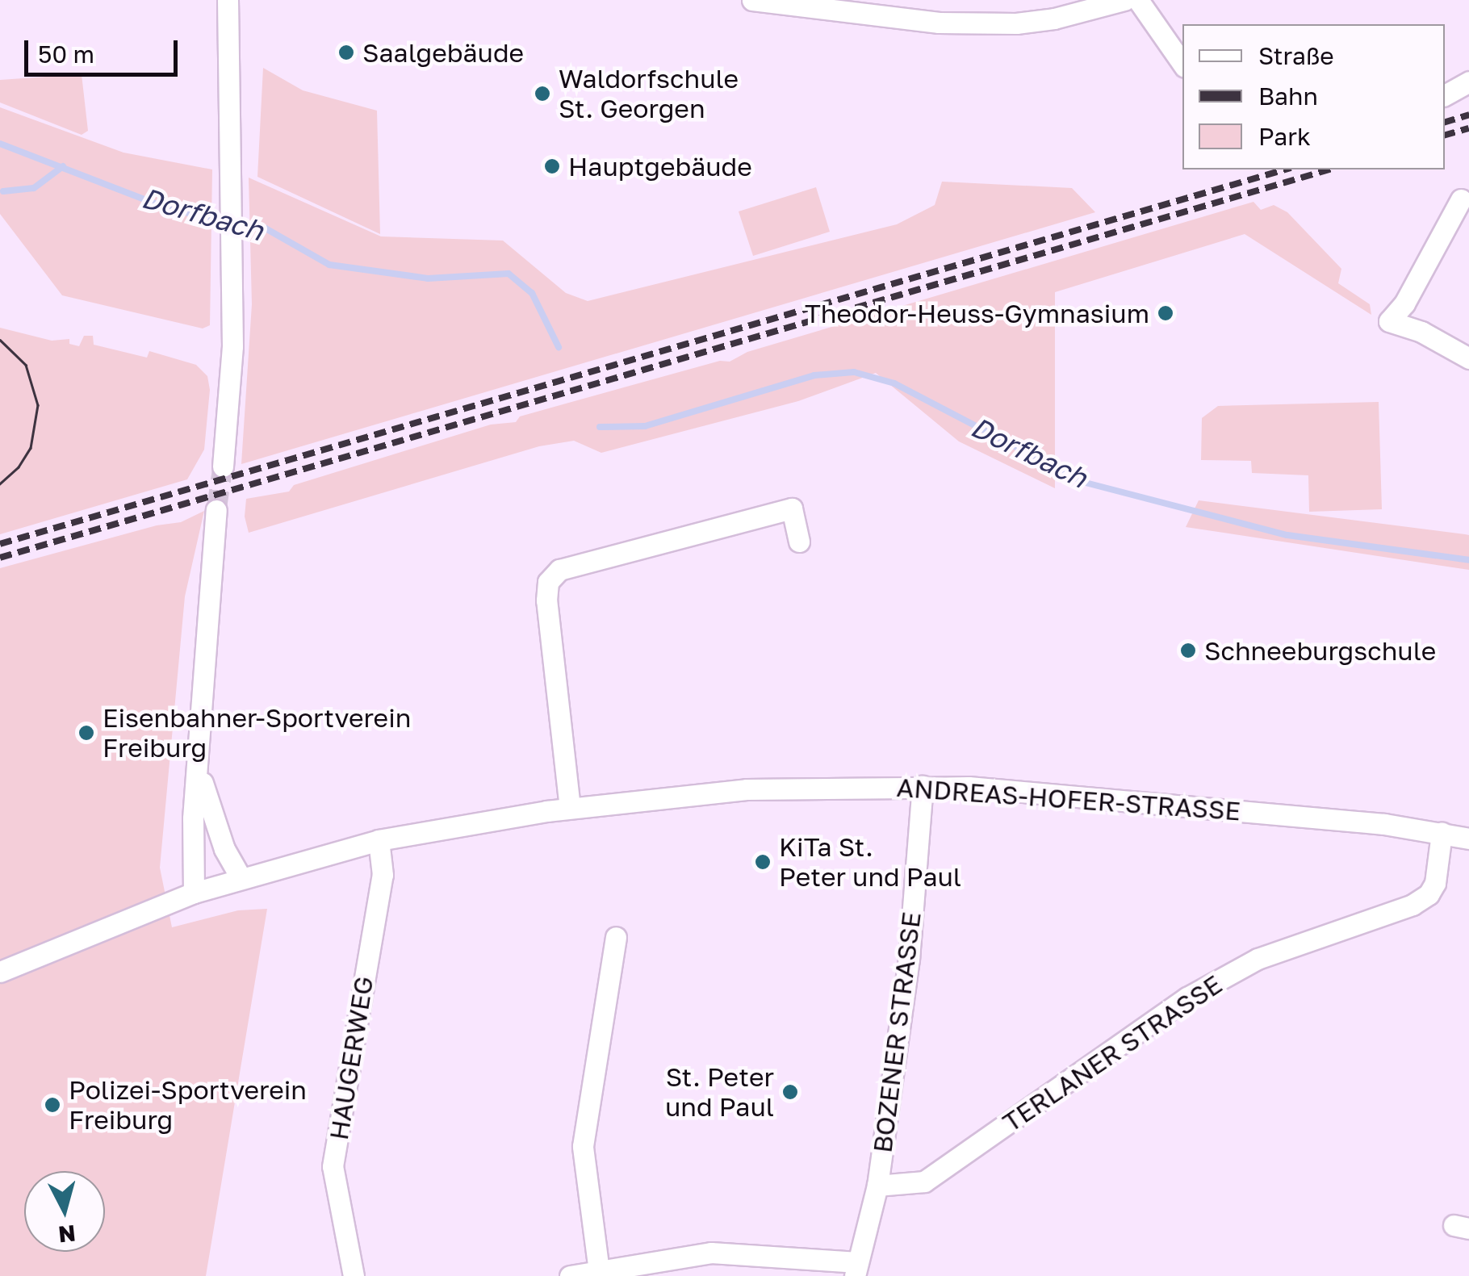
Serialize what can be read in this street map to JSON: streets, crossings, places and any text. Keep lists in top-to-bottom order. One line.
{"streets":{"street":["ANDREAS-HOFER-STRASSE","BOZENER STRASSE","TERLANER STRASSE","HAUGERWEG"]},"crossings":[["ANDREAS-HOFER-STRASSE","BOZENER STRASSE"],["ANDREAS-HOFER-STRASSE","TERLANER STRASSE"],["ANDREAS-HOFER-STRASSE","HAUGERWEG"],["BOZENER STRASSE","TERLANER STRASSE"]],"water":["Dorfbach"],"places":["Saalgebäude","Waldorfschule St. Georgen","Hauptgebäude","Theodor-Heuss-Gymnasium","Schneeburgschule","Eisenbahner-Sportverein Freiburg","KiTa St. Peter und Paul","St. Peter und Paul","Polizei-Sportverein Freiburg"],"legend":["Straße","Bahn","Park"],"scale_bar":"50 m","north":"bottom"}
